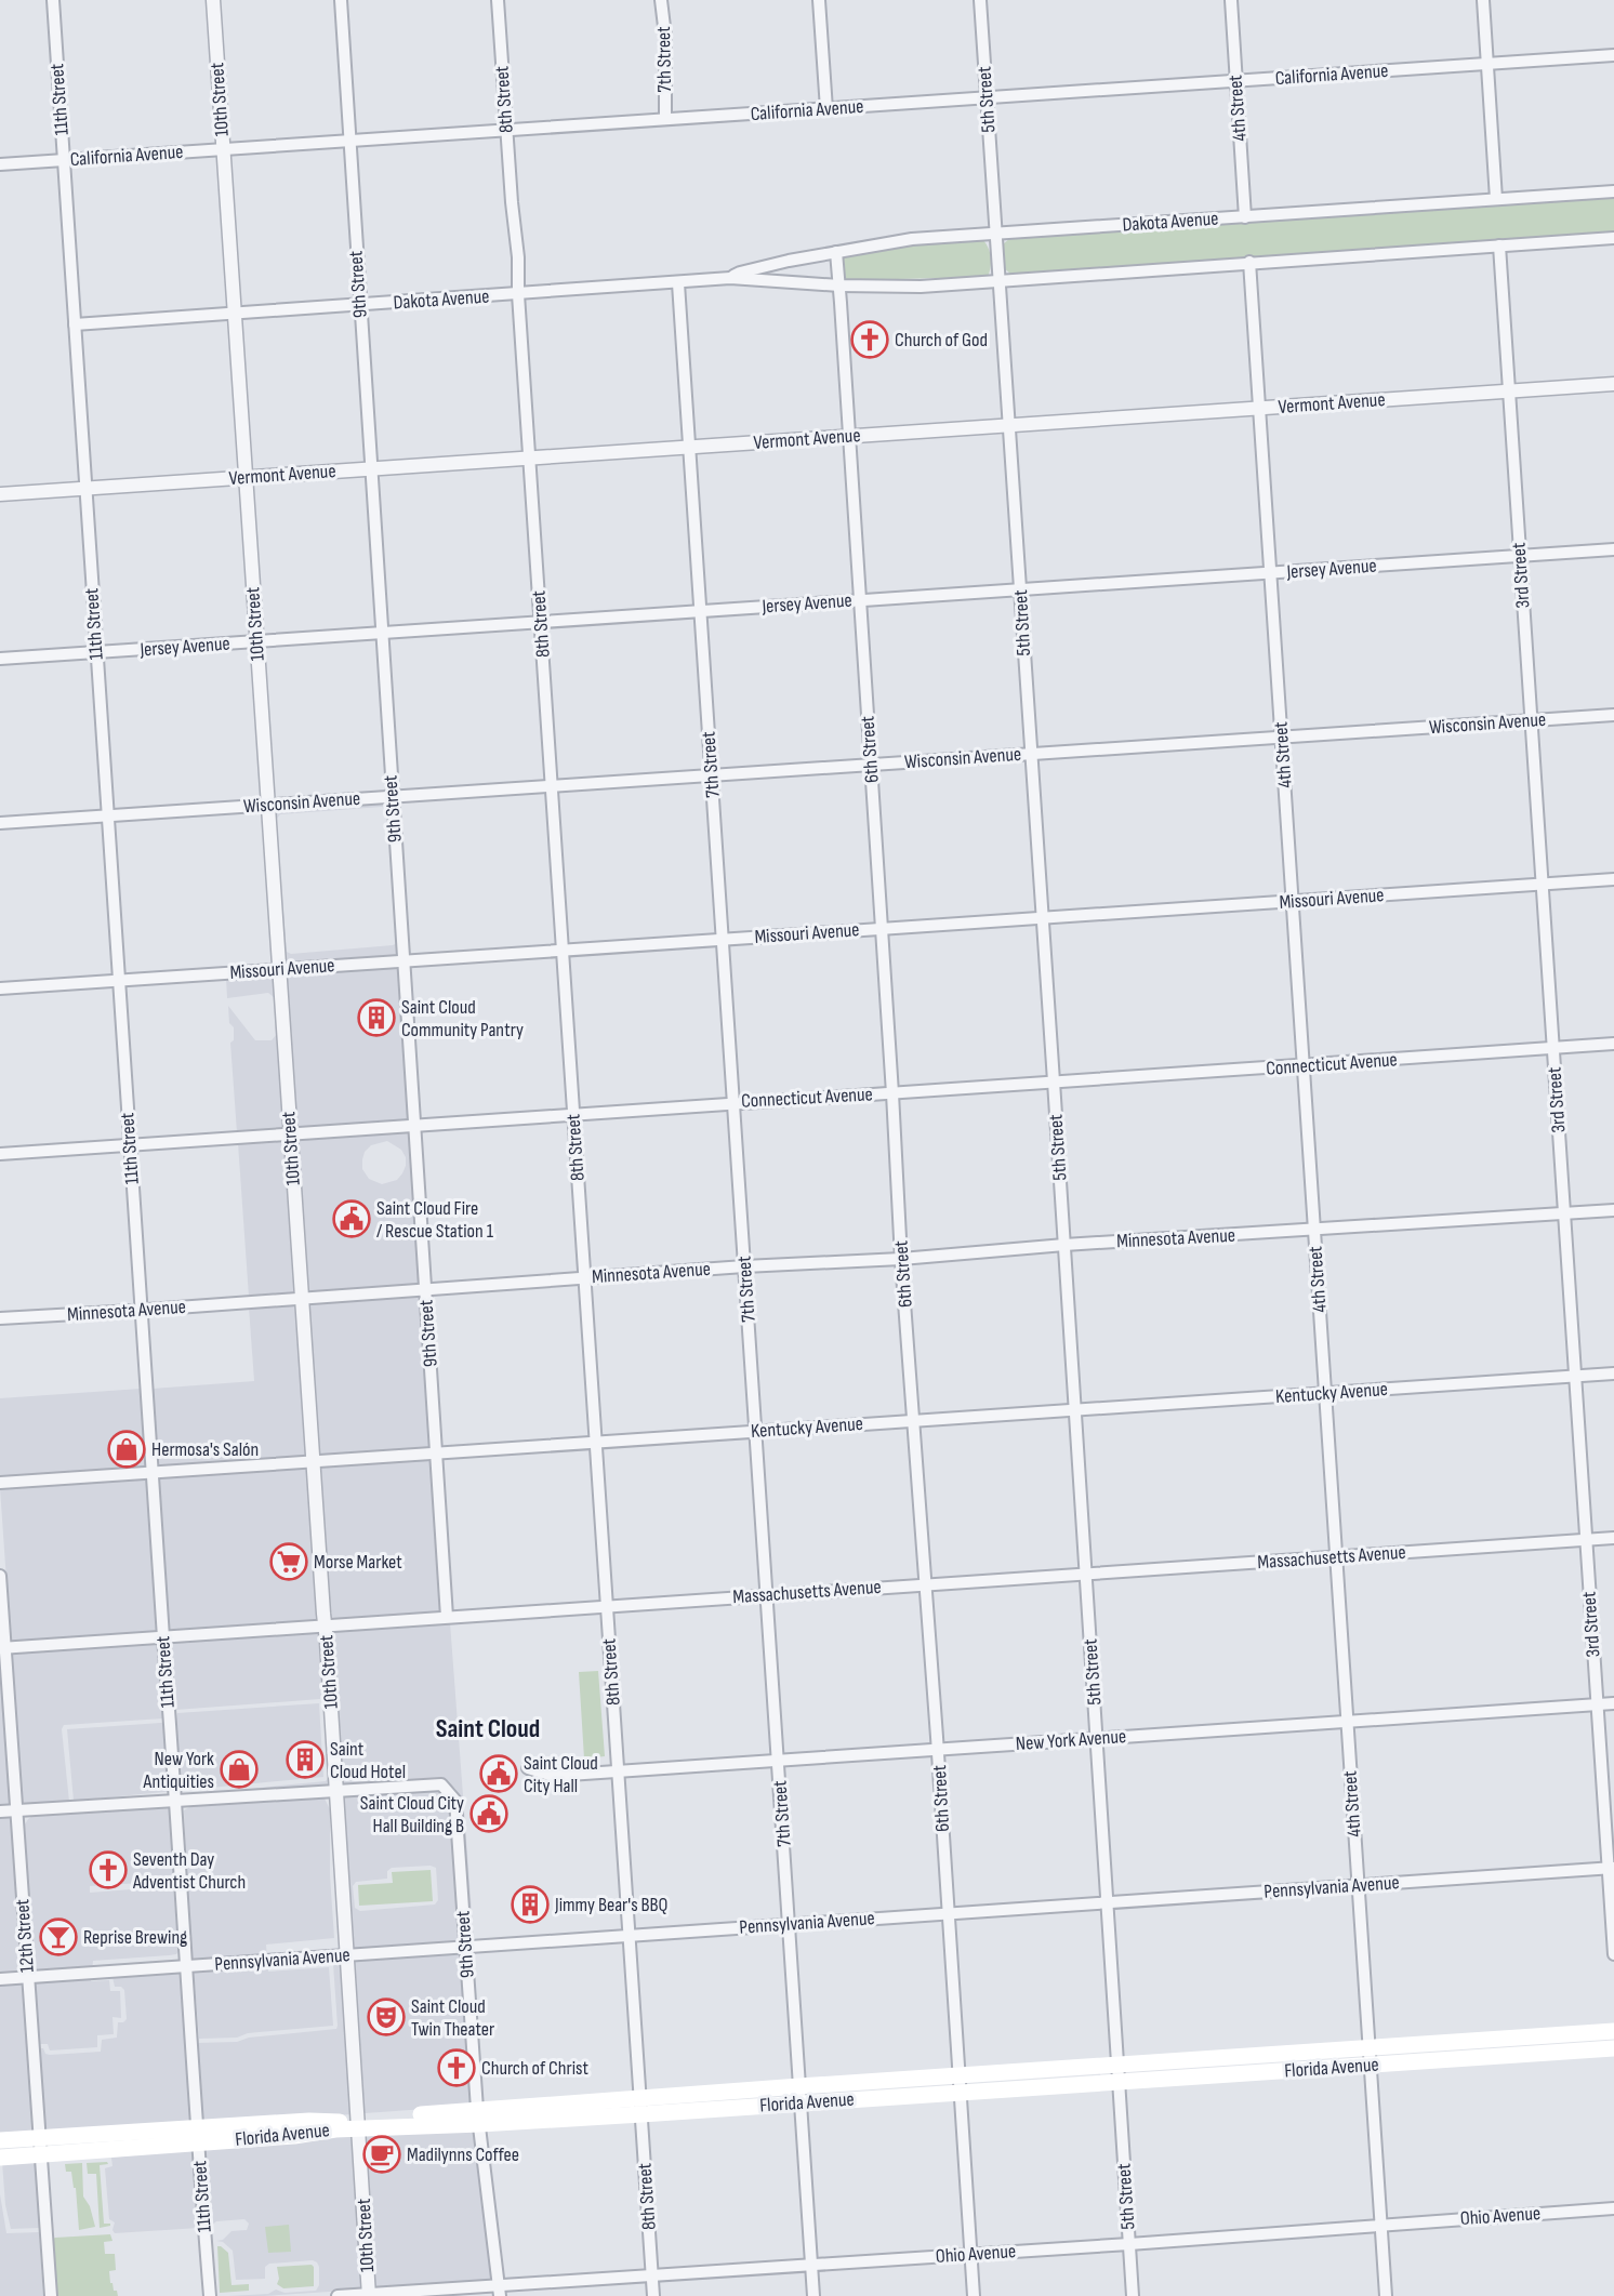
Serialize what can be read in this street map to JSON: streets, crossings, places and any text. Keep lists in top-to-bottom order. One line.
{"streets":{"main road":["Florida Avenue"],"street":["7th Street","California Avenue","11th Street","10th Street","8th Street","5th Street","4th Street","Dakota Avenue","9th Street","Vermont Avenue","Jersey Avenue","3rd Street","Wisconsin Avenue","6th Street","Missouri Avenue","Connecticut Avenue","Minnesota Avenue","Kentucky Avenue","Massachusetts Avenue","New York Avenue","Pennsylvania Avenue","12th Street","Ohio Avenue"]},"crossings":[["7th Street","California Avenue"],["7th Street","Dakota Avenue"],["7th Street","Vermont Avenue"],["7th Street","Jersey Avenue"],["7th Street","Wisconsin Avenue"],["7th Street","Missouri Avenue"],["7th Street","Connecticut Avenue"],["7th Street","Minnesota Avenue"],["7th Street","Kentucky Avenue"],["7th Street","Massachusetts Avenue"],["7th Street","New York Avenue"],["7th Street","Pennsylvania Avenue"],["7th Street","Florida Avenue"],["7th Street","Ohio Avenue"],["California Avenue","11th Street"],["California Avenue","10th Street"],["California Avenue","8th Street"],["California Avenue","5th Street"],["California Avenue","4th Street"],["California Avenue","9th Street"],["11th Street","Dakota Avenue"],["11th Street","Vermont Avenue"],["11th Street","Jersey Avenue"],["11th Street","Wisconsin Avenue"],["11th Street","Missouri Avenue"],["11th Street","Connecticut Avenue"],["11th Street","Minnesota Avenue"],["11th Street","Kentucky Avenue"],["11th Street","Massachusetts Avenue"],["11th Street","Pennsylvania Avenue"],["11th Street","Florida Avenue"],["10th Street","Dakota Avenue"],["10th Street","9th Street"],["10th Street","Vermont Avenue"],["10th Street","Jersey Avenue"],["10th Street","Wisconsin Avenue"],["10th Street","Missouri Avenue"],["10th Street","Connecticut Avenue"],["10th Street","Minnesota Avenue"],["10th Street","Kentucky Avenue"],["10th Street","Massachusetts Avenue"],["10th Street","Pennsylvania Avenue"],["10th Street","Florida Avenue"],["10th Street","Ohio Avenue"],["8th Street","Dakota Avenue"],["8th Street","Vermont Avenue"],["8th Street","Jersey Avenue"],["8th Street","Wisconsin Avenue"],["8th Street","Missouri Avenue"],["8th Street","Connecticut Avenue"],["8th Street","Minnesota Avenue"],["8th Street","Kentucky Avenue"],["8th Street","Massachusetts Avenue"],["8th Street","New York Avenue"],["8th Street","Pennsylvania Avenue"],["8th Street","Florida Avenue"],["8th Street","Ohio Avenue"],["5th Street","Dakota Avenue"],["5th Street","Vermont Avenue"],["5th Street","Jersey Avenue"],["5th Street","Wisconsin Avenue"],["5th Street","Missouri Avenue"],["5th Street","Connecticut Avenue"],["5th Street","Minnesota Avenue"],["5th Street","Kentucky Avenue"],["5th Street","Massachusetts Avenue"],["5th Street","New York Avenue"],["5th Street","Pennsylvania Avenue"],["5th Street","Florida Avenue"],["5th Street","Ohio Avenue"],["4th Street","Dakota Avenue"],["4th Street","Vermont Avenue"],["4th Street","Jersey Avenue"],["4th Street","Wisconsin Avenue"],["4th Street","Missouri Avenue"],["4th Street","Connecticut Avenue"],["4th Street","Minnesota Avenue"],["4th Street","Kentucky Avenue"],["4th Street","Massachusetts Avenue"],["4th Street","New York Avenue"],["4th Street","Pennsylvania Avenue"],["4th Street","Florida Avenue"],["4th Street","Ohio Avenue"],["Dakota Avenue","9th Street"],["Dakota Avenue","3rd Street"],["Dakota Avenue","6th Street"],["9th Street","Vermont Avenue"],["9th Street","Jersey Avenue"],["9th Street","Wisconsin Avenue"],["9th Street","Missouri Avenue"],["9th Street","Connecticut Avenue"],["9th Street","Minnesota Avenue"],["9th Street","Kentucky Avenue"],["9th Street","Massachusetts Avenue"],["9th Street","Pennsylvania Avenue"],["9th Street","Florida Avenue"],["9th Street","Ohio Avenue"],["Vermont Avenue","3rd Street"],["Vermont Avenue","6th Street"],["Jersey Avenue","3rd Street"],["Jersey Avenue","6th Street"],["3rd Street","Wisconsin Avenue"],["3rd Street","Missouri Avenue"],["3rd Street","Connecticut Avenue"],["3rd Street","Minnesota Avenue"],["3rd Street","Kentucky Avenue"],["3rd Street","Massachusetts Avenue"],["3rd Street","New York Avenue"],["3rd Street","Pennsylvania Avenue"],["Wisconsin Avenue","6th Street"],["6th Street","Missouri Avenue"],["6th Street","Connecticut Avenue"],["6th Street","Minnesota Avenue"],["6th Street","Kentucky Avenue"],["6th Street","Massachusetts Avenue"],["6th Street","New York Avenue"],["6th Street","Pennsylvania Avenue"],["6th Street","Florida Avenue"],["6th Street","Ohio Avenue"],["Massachusetts Avenue","12th Street"],["Pennsylvania Avenue","12th Street"],["12th Street","Florida Avenue"]],"districts":["Saint Cloud"],"places":{"church":["Church of God","Seventh Day Adventist Church","Church of Christ"],"building":["Saint Cloud Community Pantry","Saint Cloud Hotel","Jimmy Bear's BBQ"],"public building":["Saint Cloud Fire / Rescue Station 1","Saint Cloud City Hall","Saint Cloud City Hall Building B"],"shop":["Hermosa's Salón","New York Antiquities"],"supermarket":["Morse Market"],"bar":["Reprise Brewing"],"theatre":["Saint Cloud Twin Theater"],"cafe":["Madilynns Coffee"]}}
